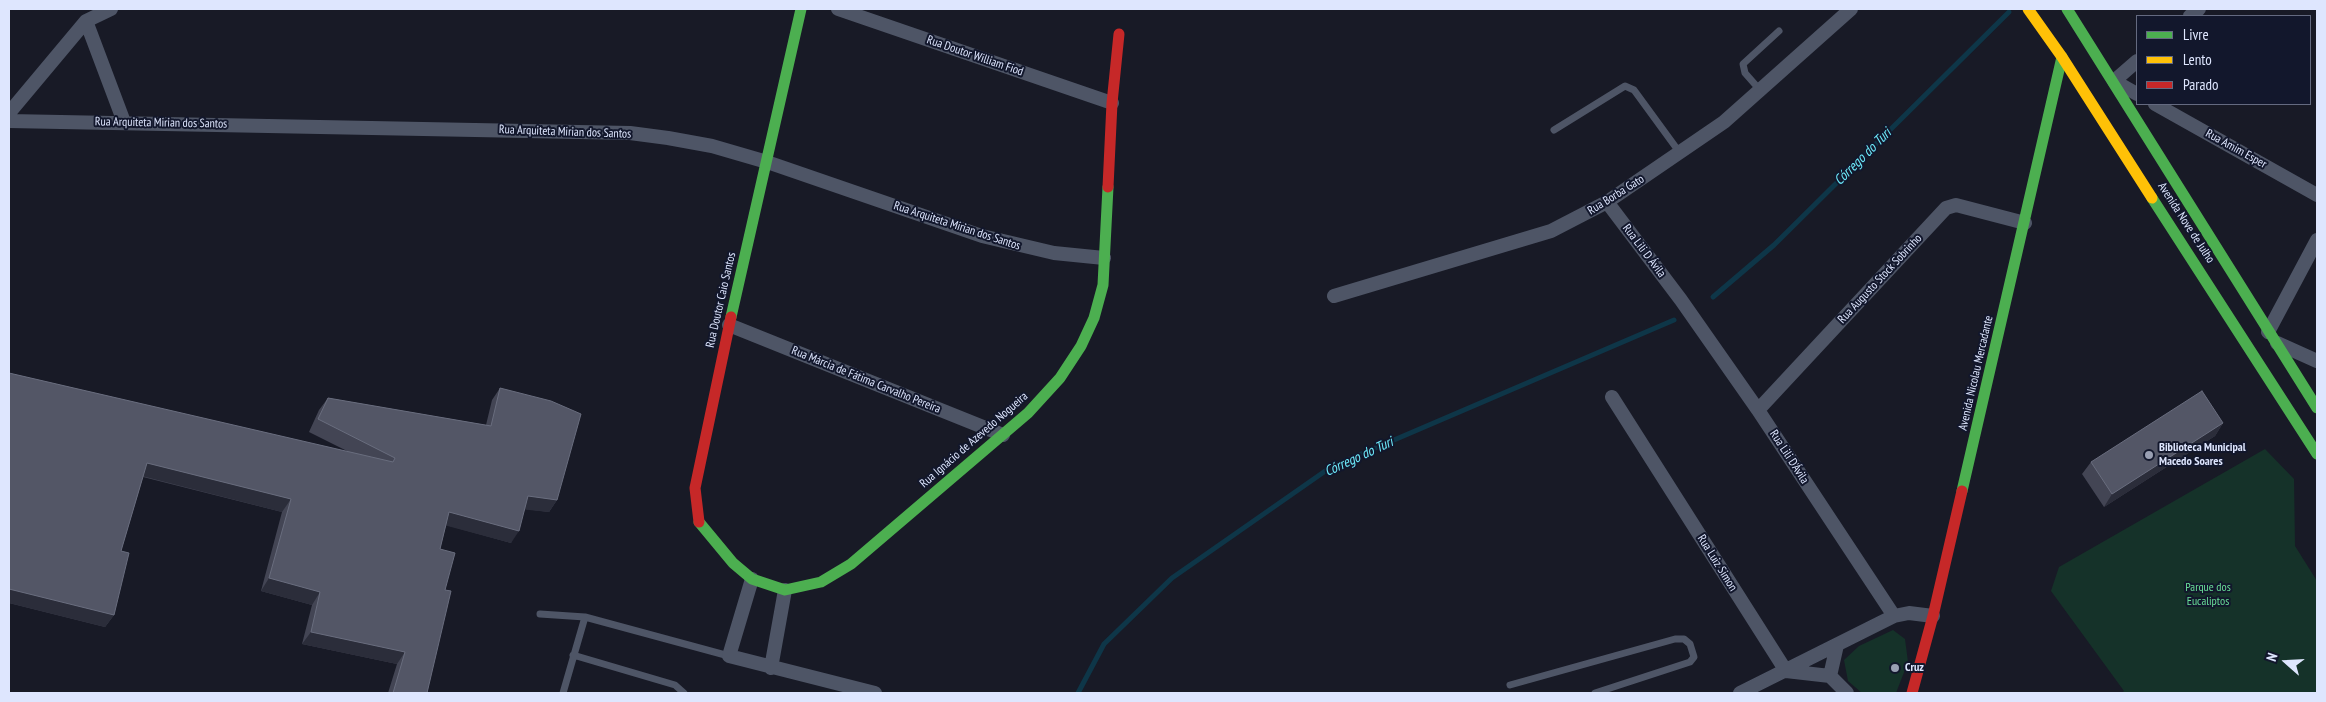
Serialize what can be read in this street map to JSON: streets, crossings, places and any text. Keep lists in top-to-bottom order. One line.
{"streets":{"main road":["Avenida Nove de Julho","Rua Doutor Caio Santos","Avenida Nicolau Mercadante","Rua Ignácio de Azevedo Nogueira"],"street":["Rua Doutor William Fiod","Rua Arquiteta Mirian dos Santos","Rua Amim Esper","Rua Borba Gato","Rua Lili D Ávila","Rua Augusto Stock Sobrinho","Rua Márcia de Fátima Carvalho Pereira","Rua Lili D'Ávila","Rua Luiz Simon"]},"crossings":[["Rua Doutor William Fiod","Rua Ignácio de Azevedo Nogueira"],["Rua Arquiteta Mirian dos Santos","Rua Doutor Caio Santos"],["Rua Arquiteta Mirian dos Santos","Rua Ignácio de Azevedo Nogueira"],["Rua Borba Gato","Rua Lili D Ávila"],["Avenida Nove de Julho","Avenida Nicolau Mercadante"],["Rua Lili D Ávila","Rua Lili D'Ávila"],["Rua Augusto Stock Sobrinho","Avenida Nicolau Mercadante"],["Rua Augusto Stock Sobrinho","Rua Lili D'Ávila"],["Rua Doutor Caio Santos","Rua Márcia de Fátima Carvalho Pereira"],["Rua Márcia de Fátima Carvalho Pereira","Rua Ignácio de Azevedo Nogueira"]],"water":["Córrego do Turi"],"parks":["Parque dos Eucaliptos"],"places":["Biblioteca Municipal Macedo Soares","Cruz"],"legend":["Livre","Lento","Parado"],"north":"left"}
